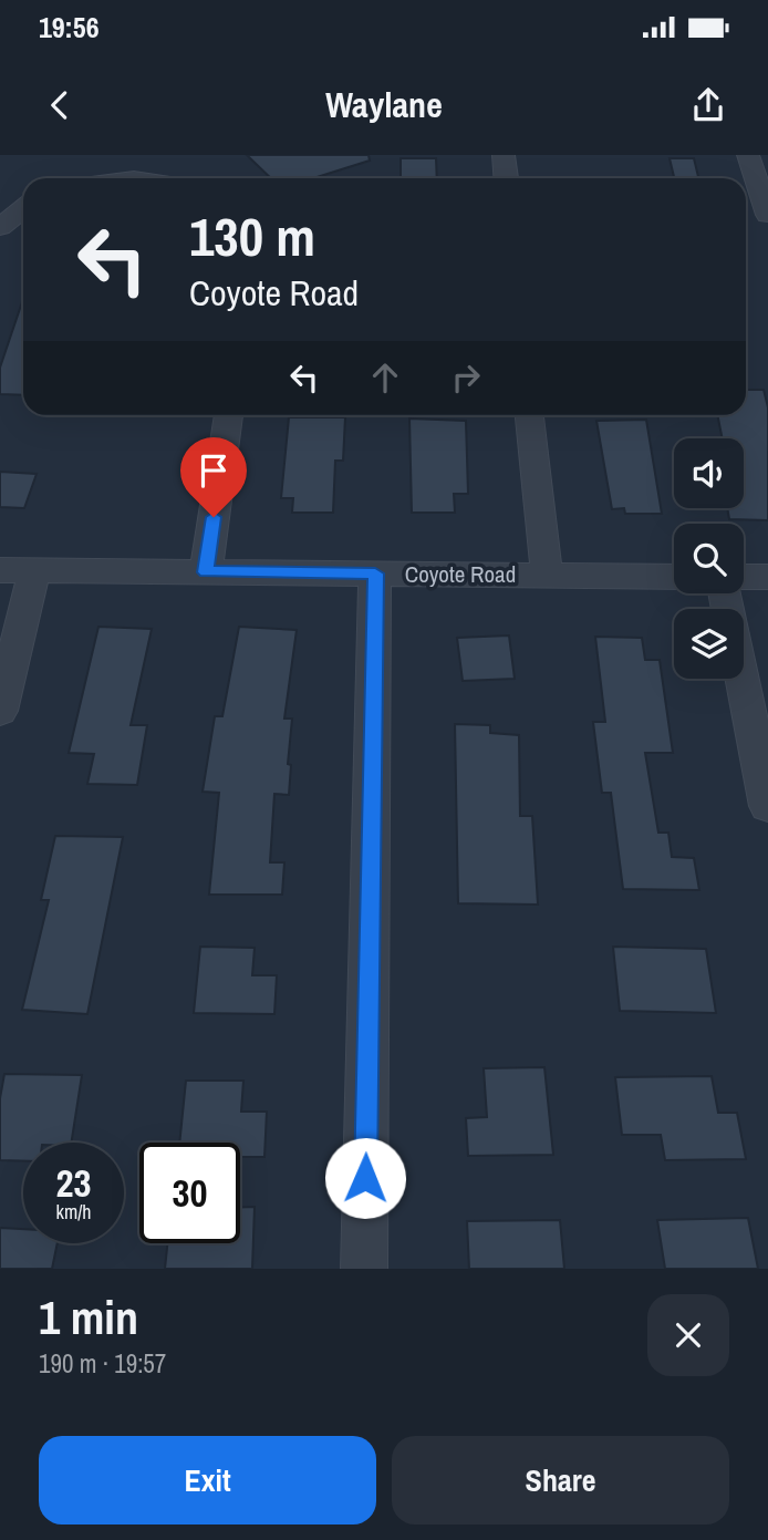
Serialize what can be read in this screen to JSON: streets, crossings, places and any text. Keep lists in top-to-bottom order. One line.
{"streets":{"street":["Coyote Road"]},"page":{"status":"19:56","header":"Waylane","turn":["130 m","Coyote Road"],"speed":"23 km/h","limit":"30","heading":["1 min","190 m · 19:57"],"buttons":["Exit","Share"]}}
